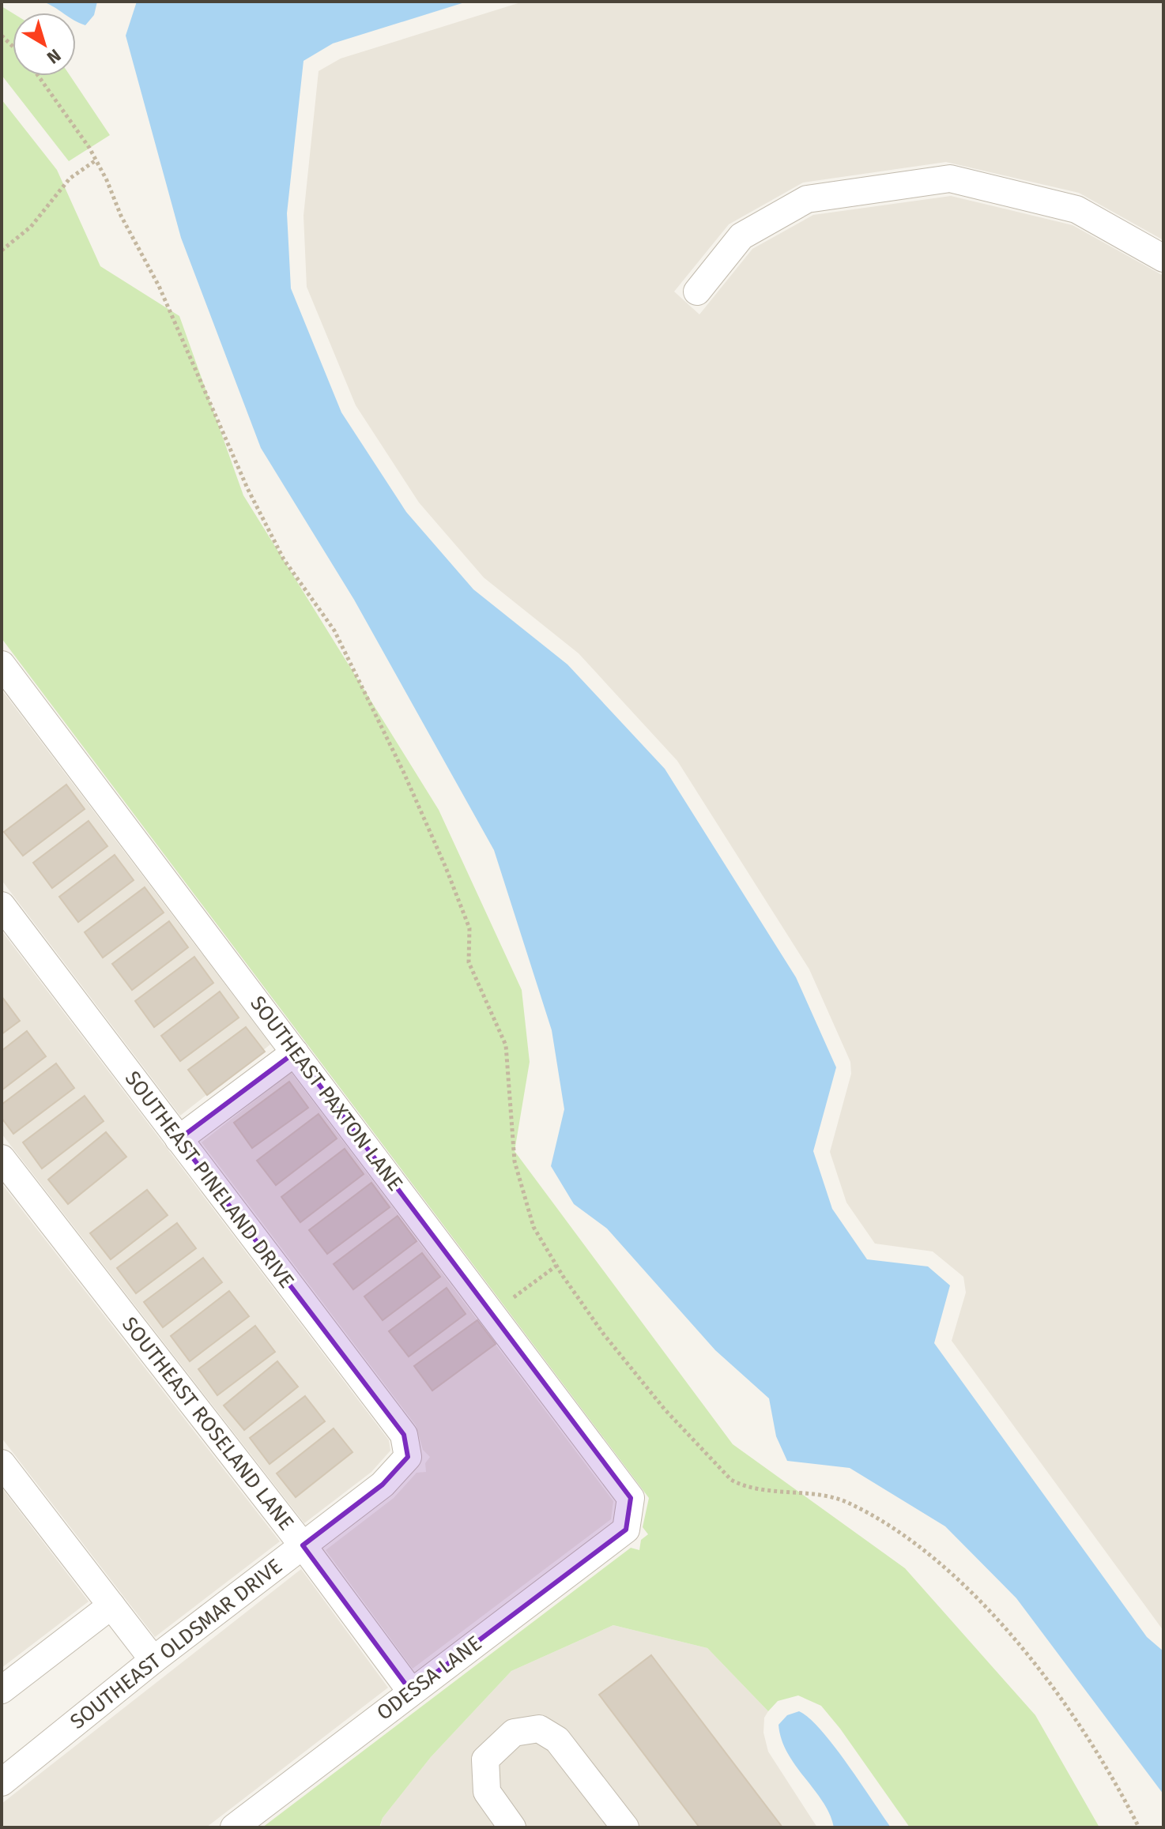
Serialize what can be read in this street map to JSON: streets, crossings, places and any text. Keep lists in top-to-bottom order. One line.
{"streets":{"street":["SOUTHEAST PAXTON LANE","SOUTHEAST PINELAND DRIVE","SOUTHEAST ROSELAND LANE","SOUTHEAST OLDSMAR DRIVE","ODESSA LANE"]},"crossings":[["SOUTHEAST PAXTON LANE","ODESSA LANE"],["SOUTHEAST PINELAND DRIVE","SOUTHEAST OLDSMAR DRIVE"],["SOUTHEAST ROSELAND LANE","SOUTHEAST OLDSMAR DRIVE"],["SOUTHEAST ROSELAND LANE","ODESSA LANE"]],"north":"bottom right"}
